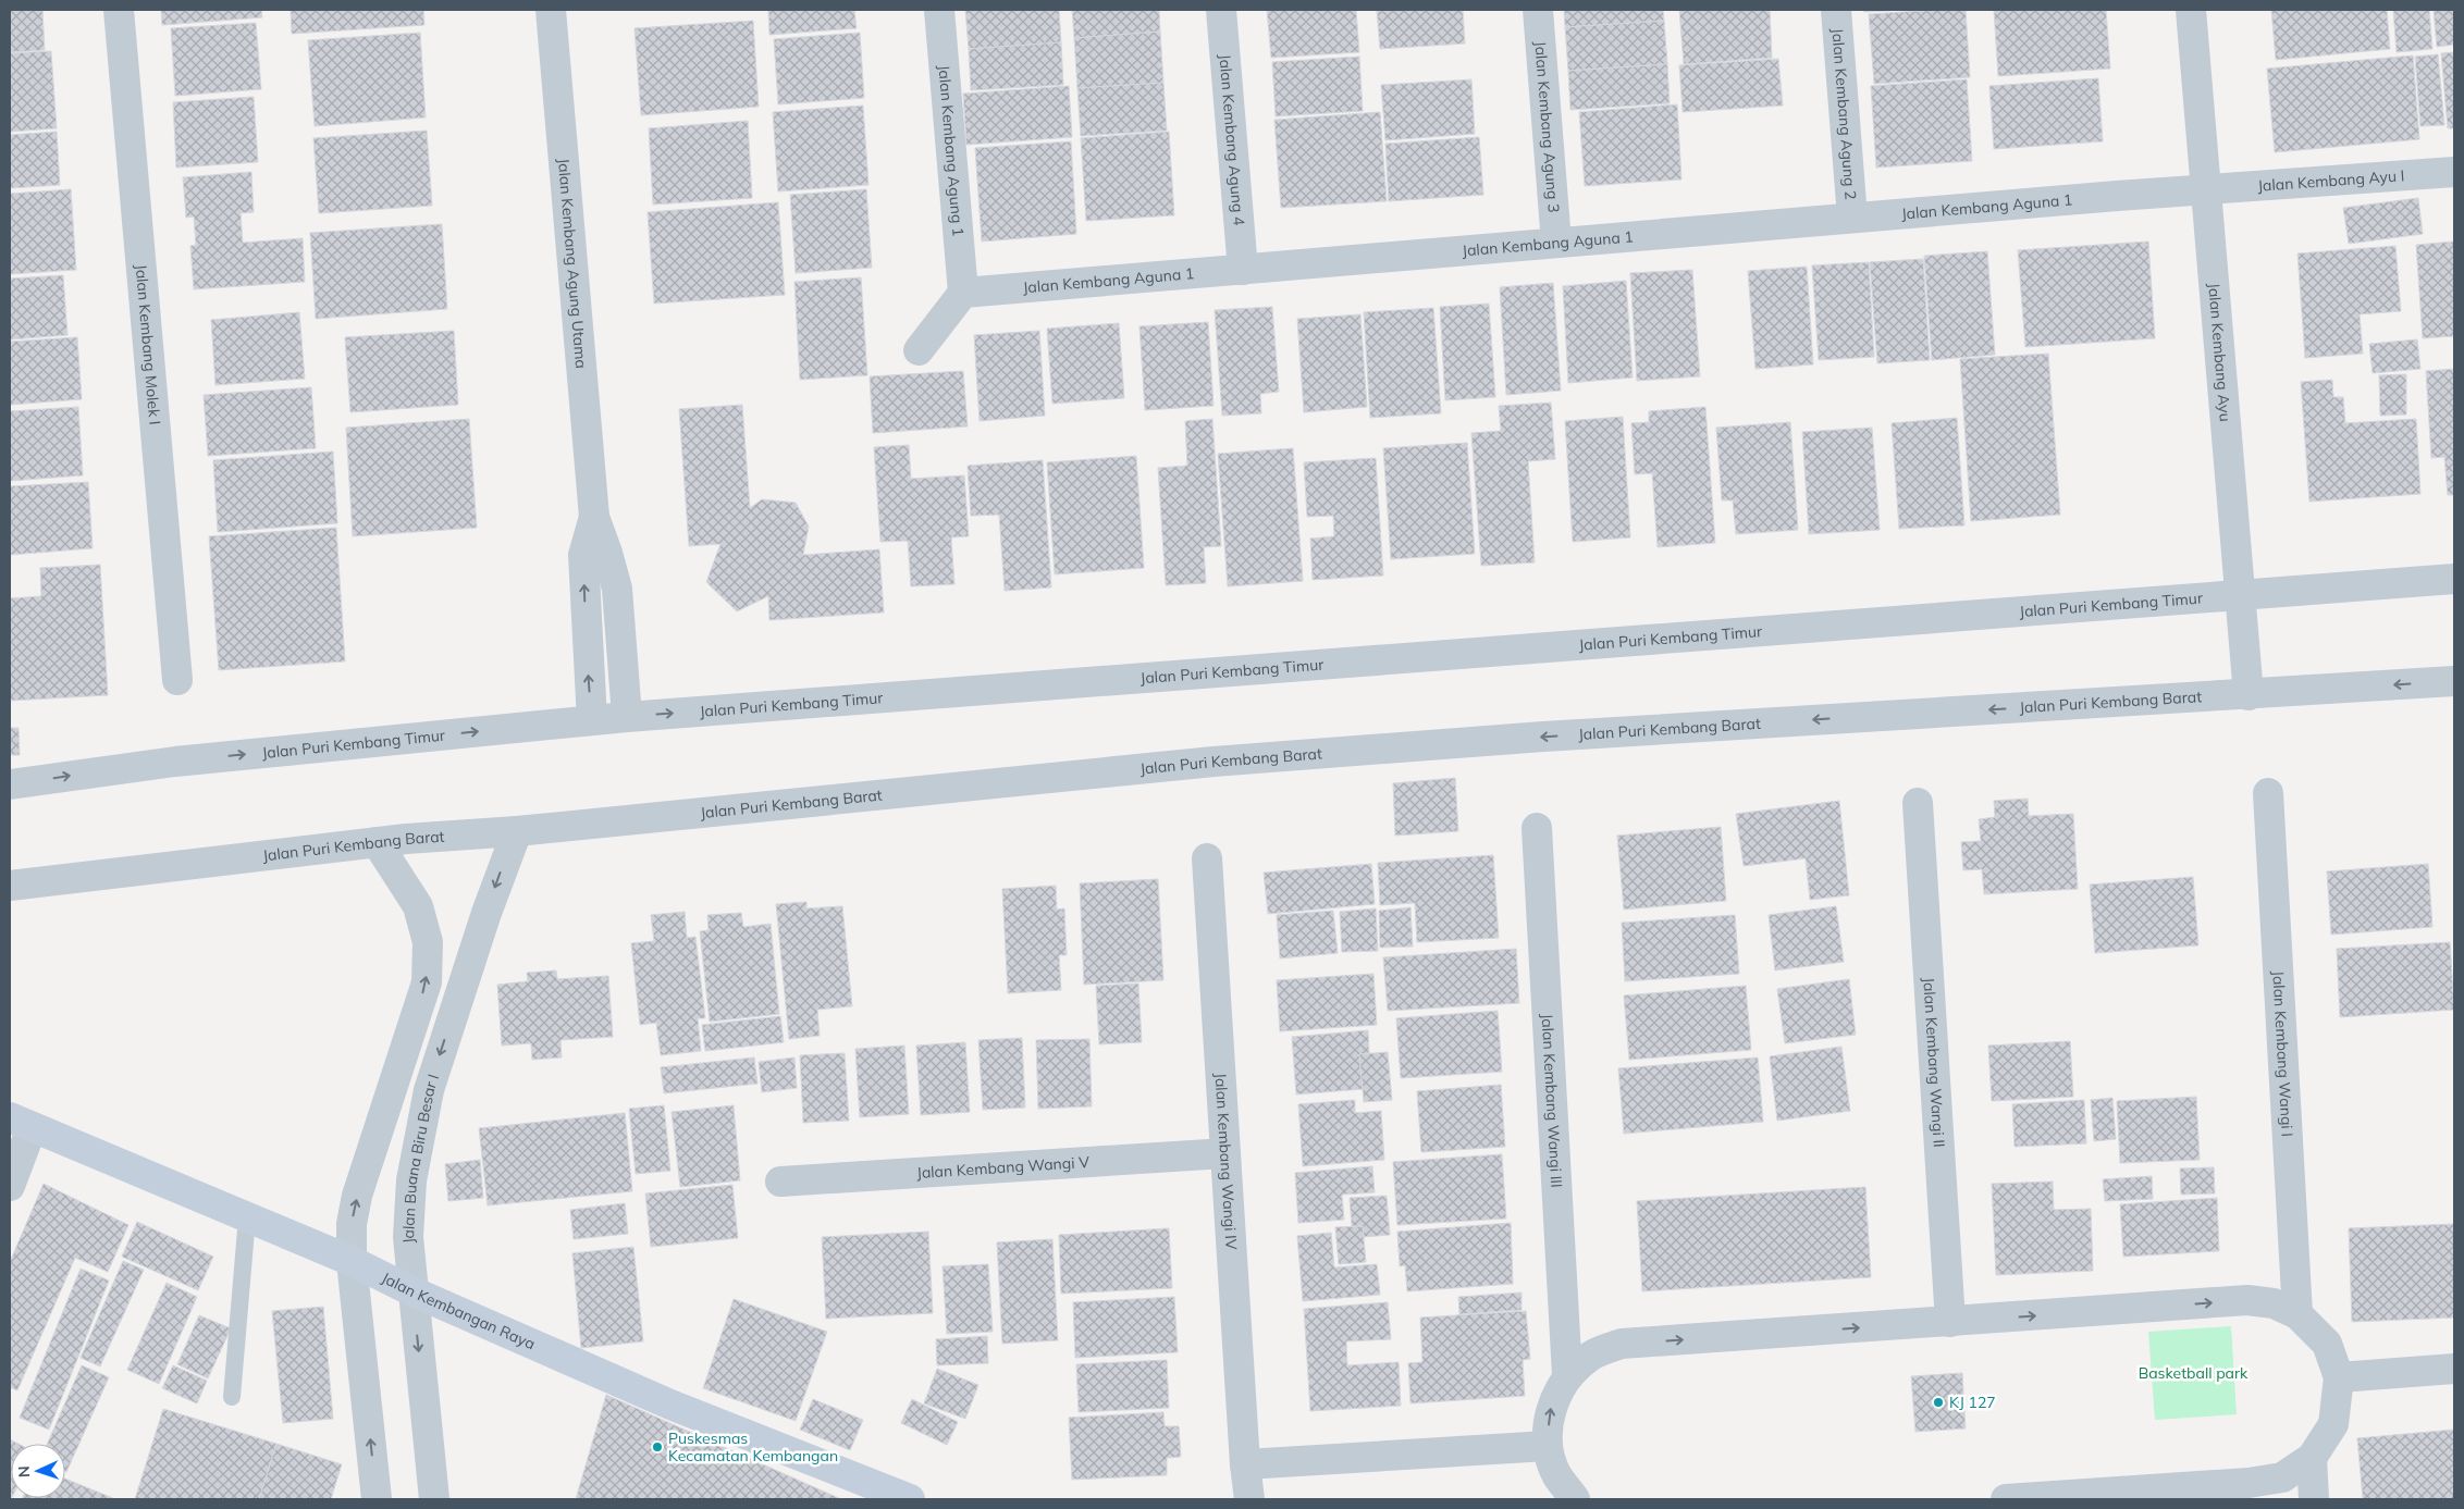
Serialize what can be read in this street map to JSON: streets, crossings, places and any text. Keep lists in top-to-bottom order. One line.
{"streets":{"street":["Jalan Kembang Agung 2","Jalan Kembang Agung 3","Jalan Kembang Agung 4","Jalan Kembang Agung 1","Jalan Kembang Ayu I","Jalan Kembang Aguna 1","Jalan Kembang Agung Utama","Jalan Kembang Molek I","Jalan Kembang Ayu","Jalan Puri Kembang Timur","Jalan Puri Kembang Barat","Jalan Kembang Wangi I","Jalan Kembang Wangi II","Jalan Kembang Wangi III","Jalan Buana Biru Besar I","Jalan Kembang Wangi IV","Jalan Kembang Wangi V","Jalan Kembangan Raya"]},"crossings":[["Jalan Kembang Agung 2","Jalan Kembang Aguna 1"],["Jalan Kembang Agung 3","Jalan Kembang Aguna 1"],["Jalan Kembang Agung 4","Jalan Kembang Aguna 1"],["Jalan Kembang Agung 1","Jalan Kembang Aguna 1"],["Jalan Kembang Ayu I","Jalan Kembang Aguna 1"],["Jalan Kembang Ayu I","Jalan Kembang Ayu"],["Jalan Kembang Aguna 1","Jalan Kembang Ayu"],["Jalan Kembang Agung Utama","Jalan Puri Kembang Timur"],["Jalan Kembang Ayu","Jalan Puri Kembang Timur"],["Jalan Kembang Ayu","Jalan Puri Kembang Barat"],["Jalan Puri Kembang Barat","Jalan Buana Biru Besar I"],["Jalan Buana Biru Besar I","Jalan Kembangan Raya"],["Jalan Kembang Wangi IV","Jalan Kembang Wangi V"]],"one_way":["Jalan Puri Kembang Timur","Jalan Puri Kembang Barat"],"parks":["Basketball park"],"places":["KJ 127","Puskesmas Kecamatan Kembangan"],"north":"left"}
